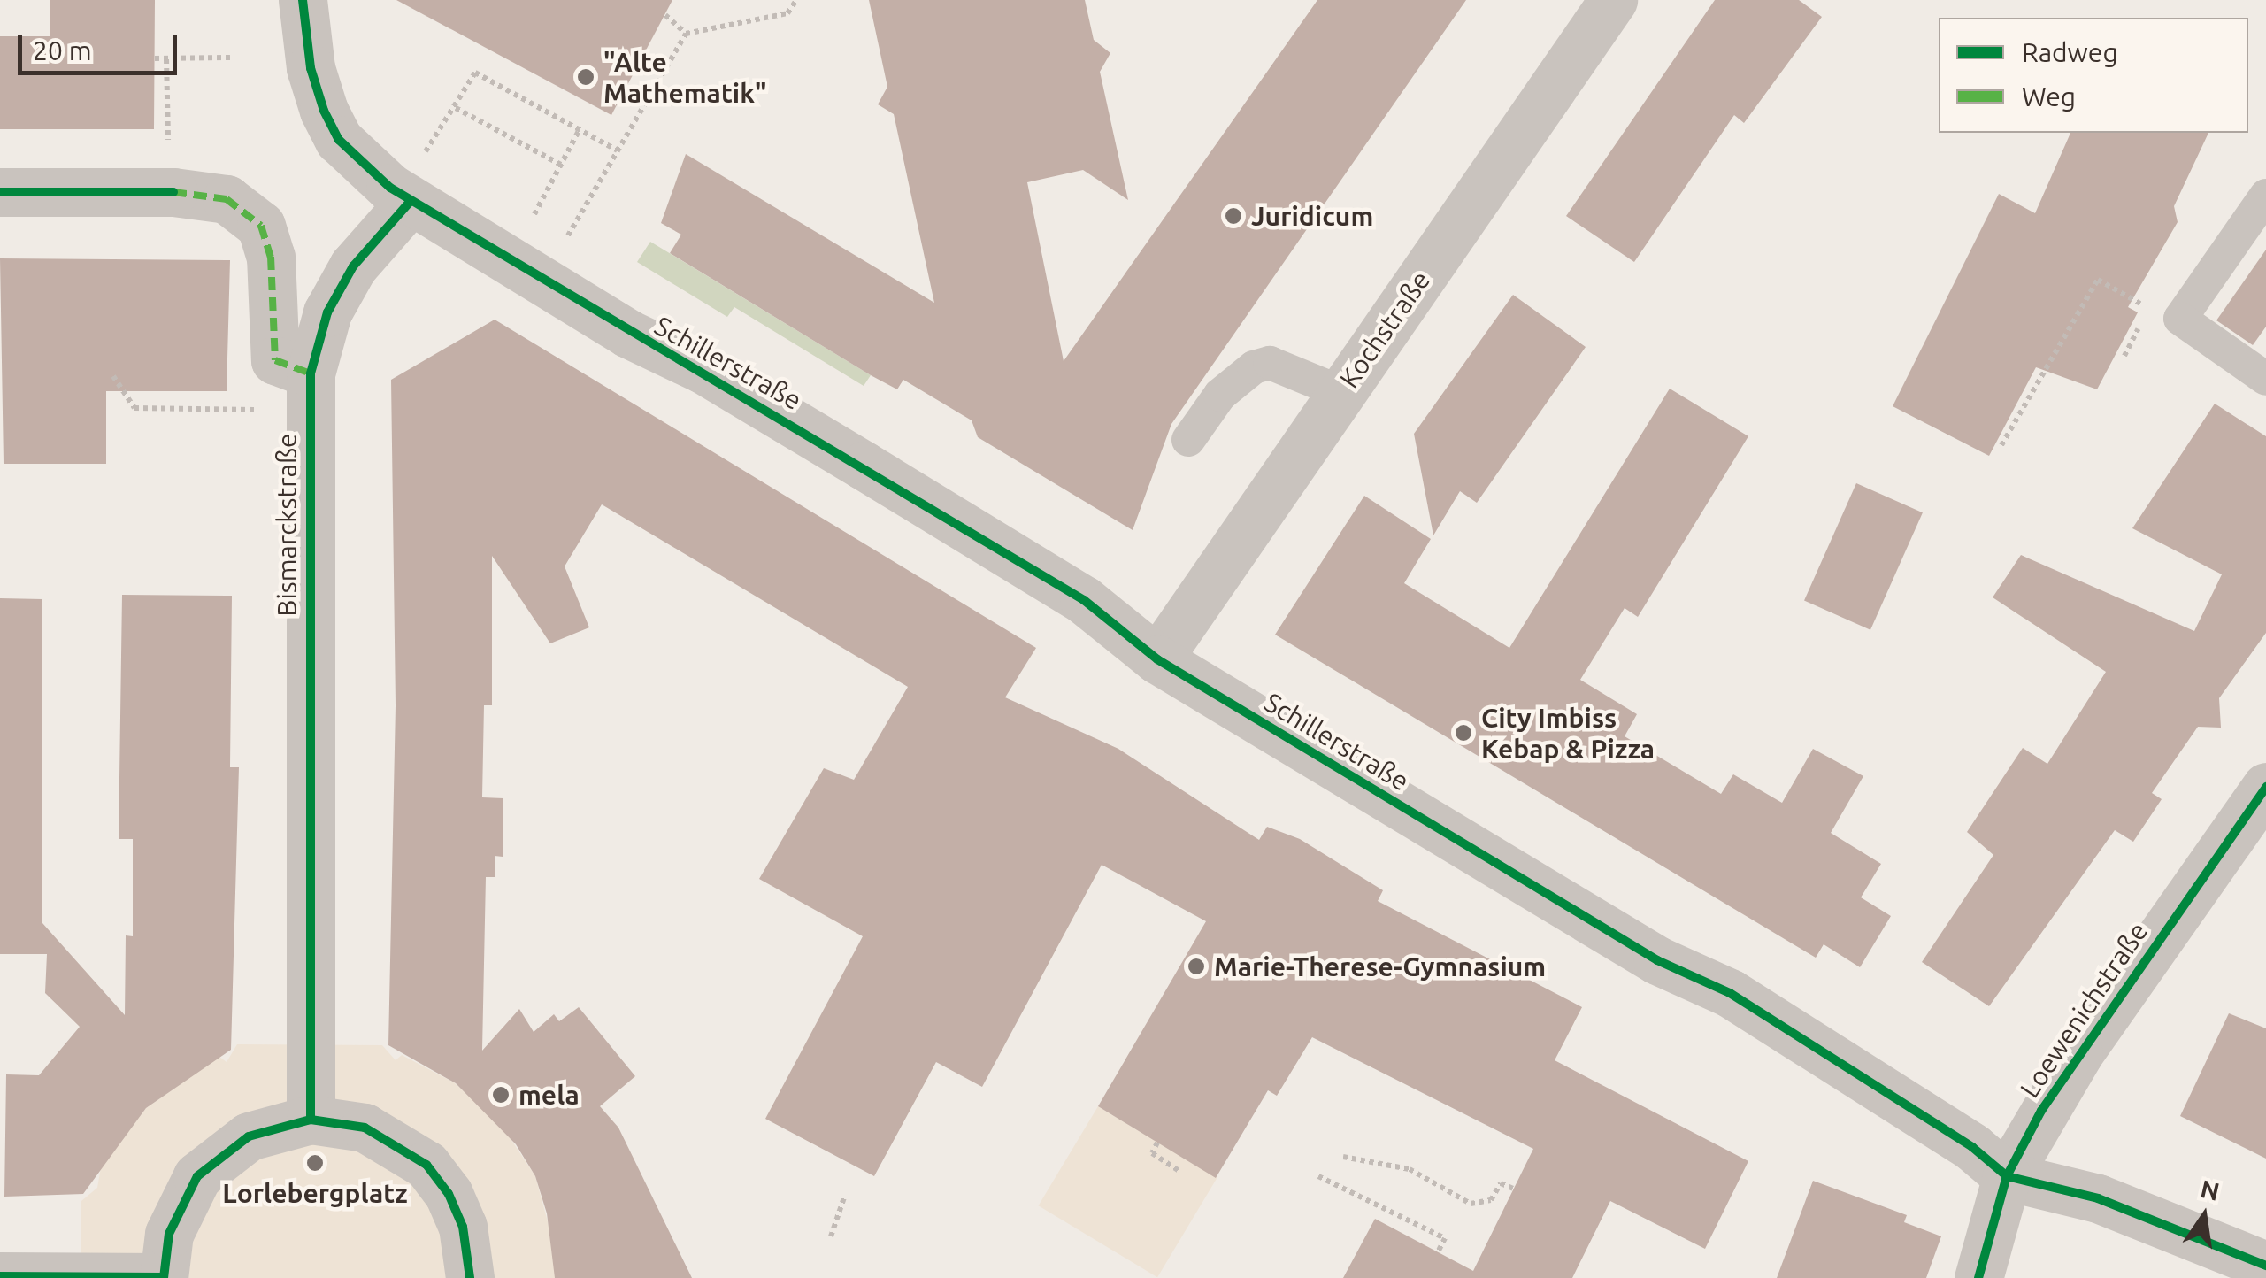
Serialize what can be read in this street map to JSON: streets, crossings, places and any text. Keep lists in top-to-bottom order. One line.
{"streets":{"street":["Kochstraße","Schillerstraße","Bismarckstraße","Loewenichstraße"]},"crossings":[["Kochstraße","Schillerstraße"],["Schillerstraße","Bismarckstraße"],["Schillerstraße","Loewenichstraße"]],"places":["\"Alte Mathematik\"","Juridicum","City Imbiss Kebap & Pizza","Marie-Therese-Gymnasium","mela","Lorlebergplatz"],"legend":["Radweg","Weg"],"scale_bar":"20 m","north":"top"}
